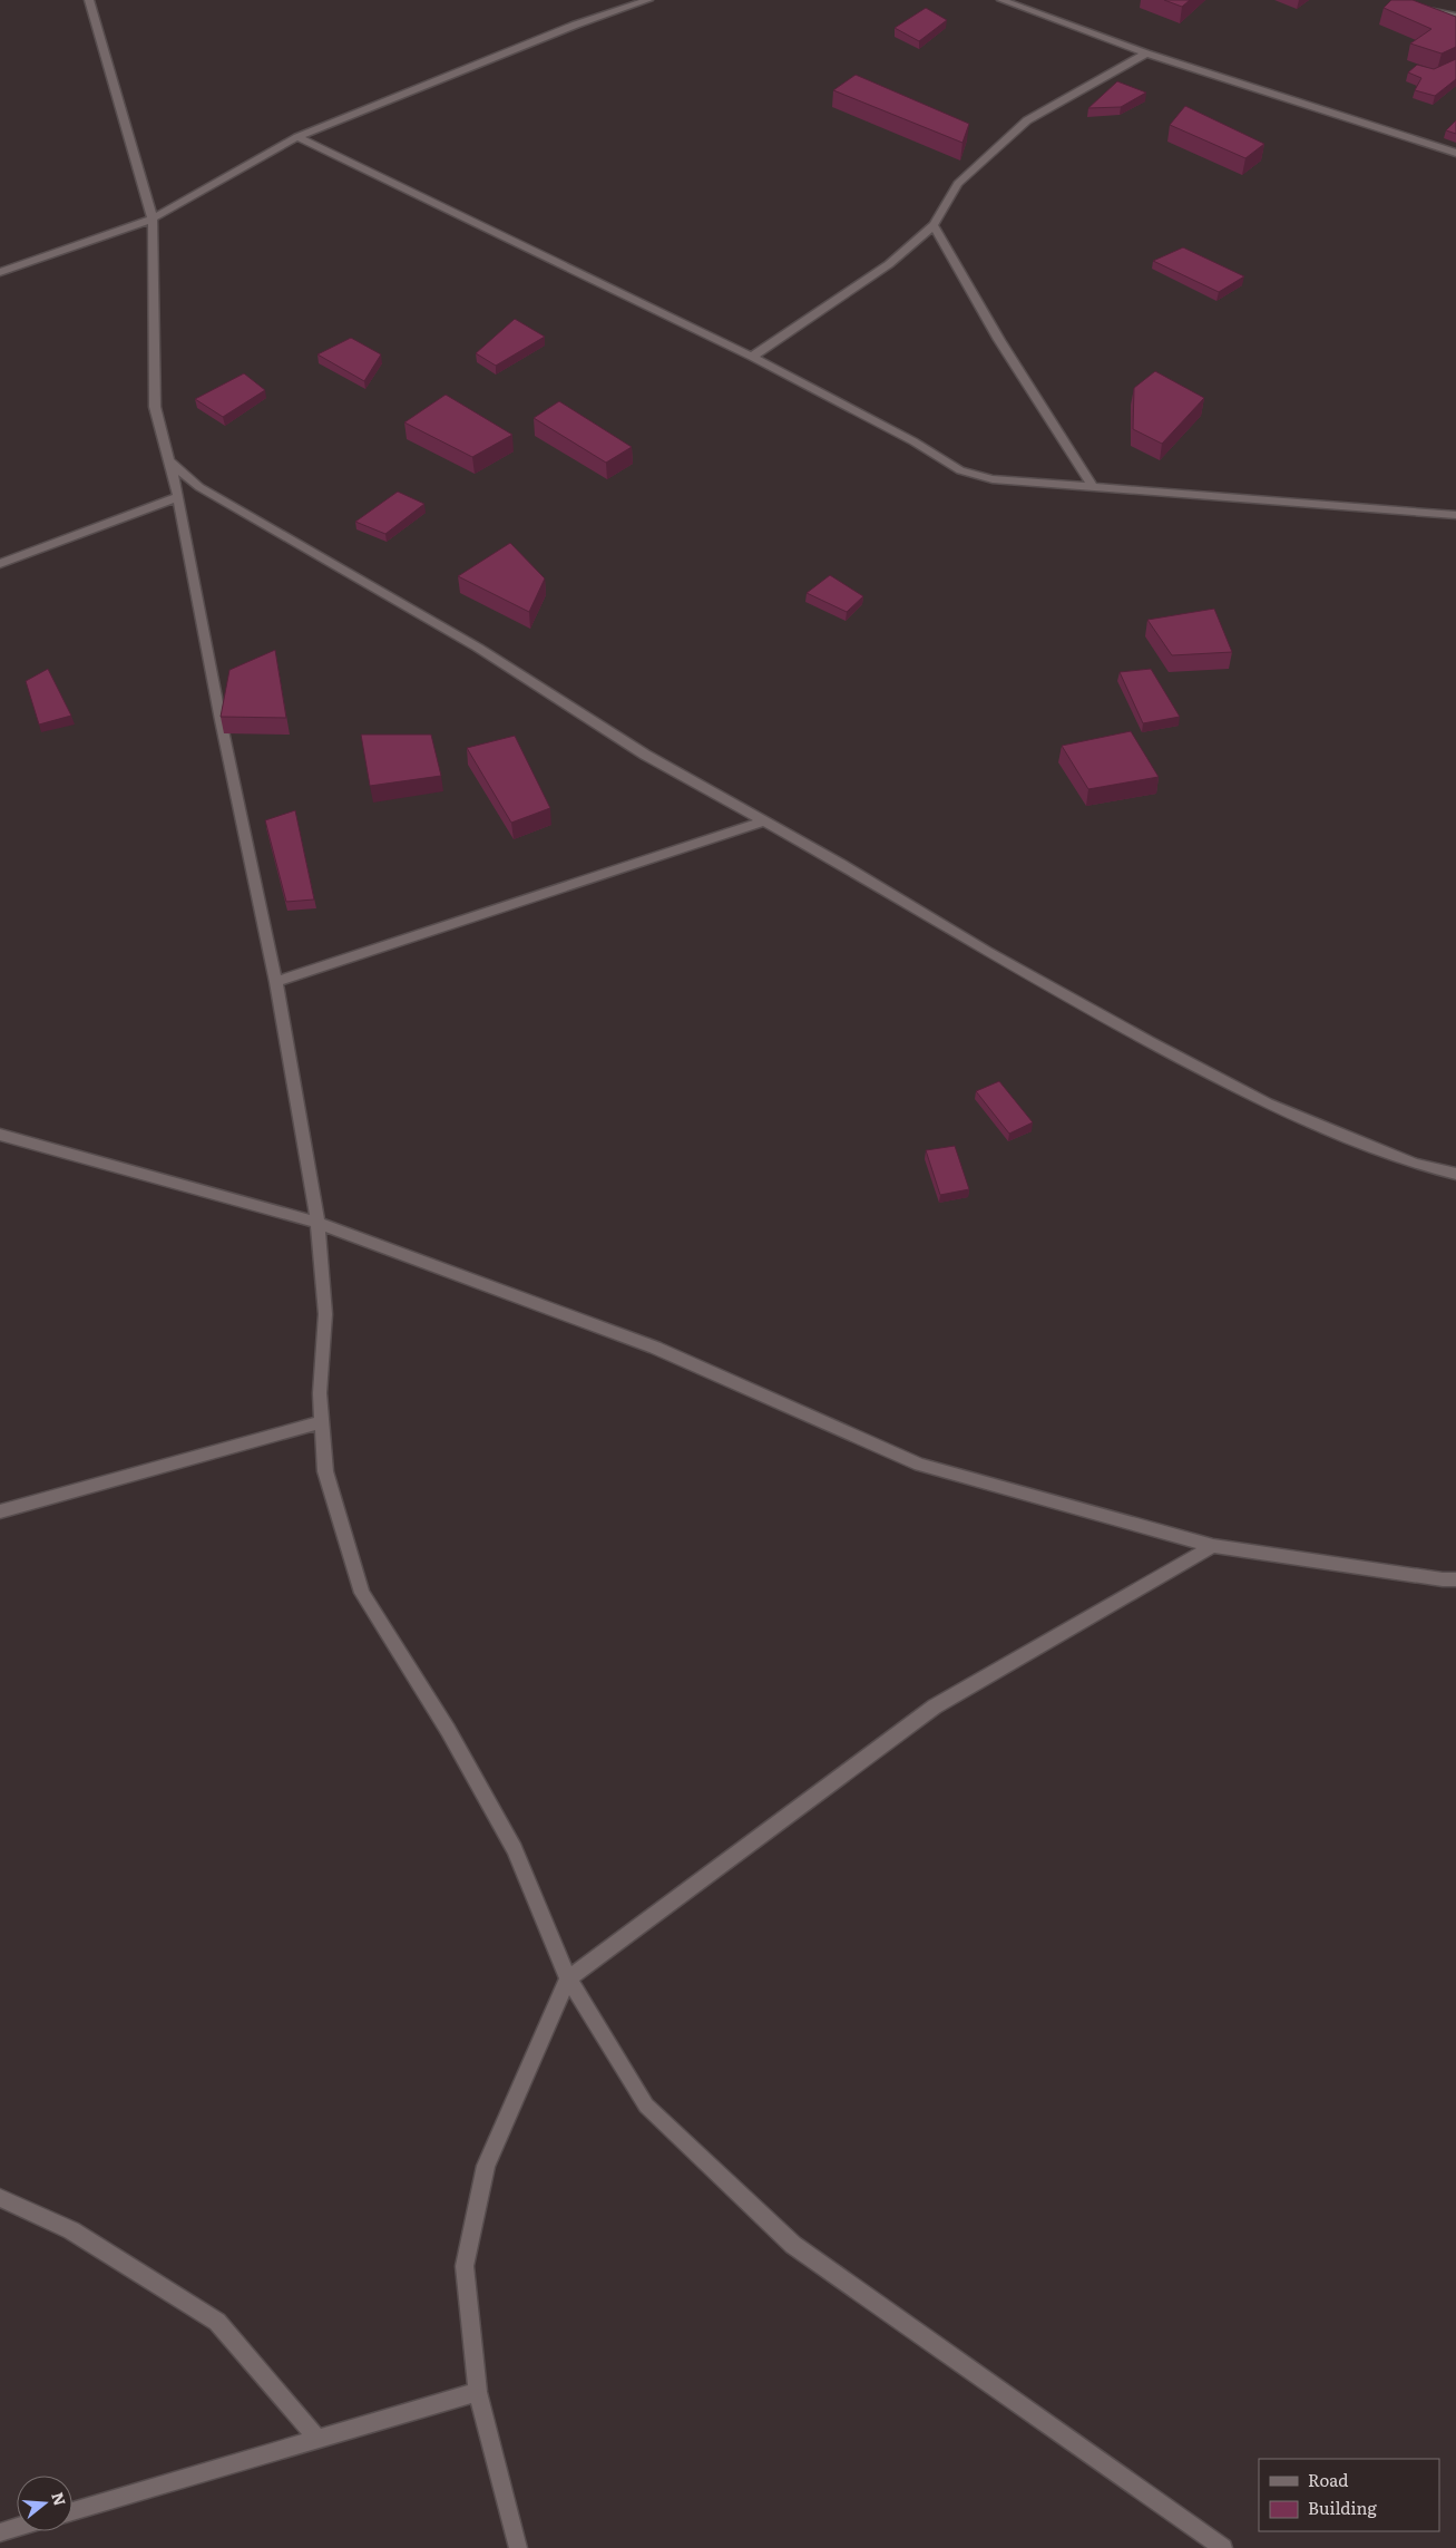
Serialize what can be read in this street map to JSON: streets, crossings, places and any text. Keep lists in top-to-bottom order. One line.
{"legend":["Road","Building"],"north":"right"}
